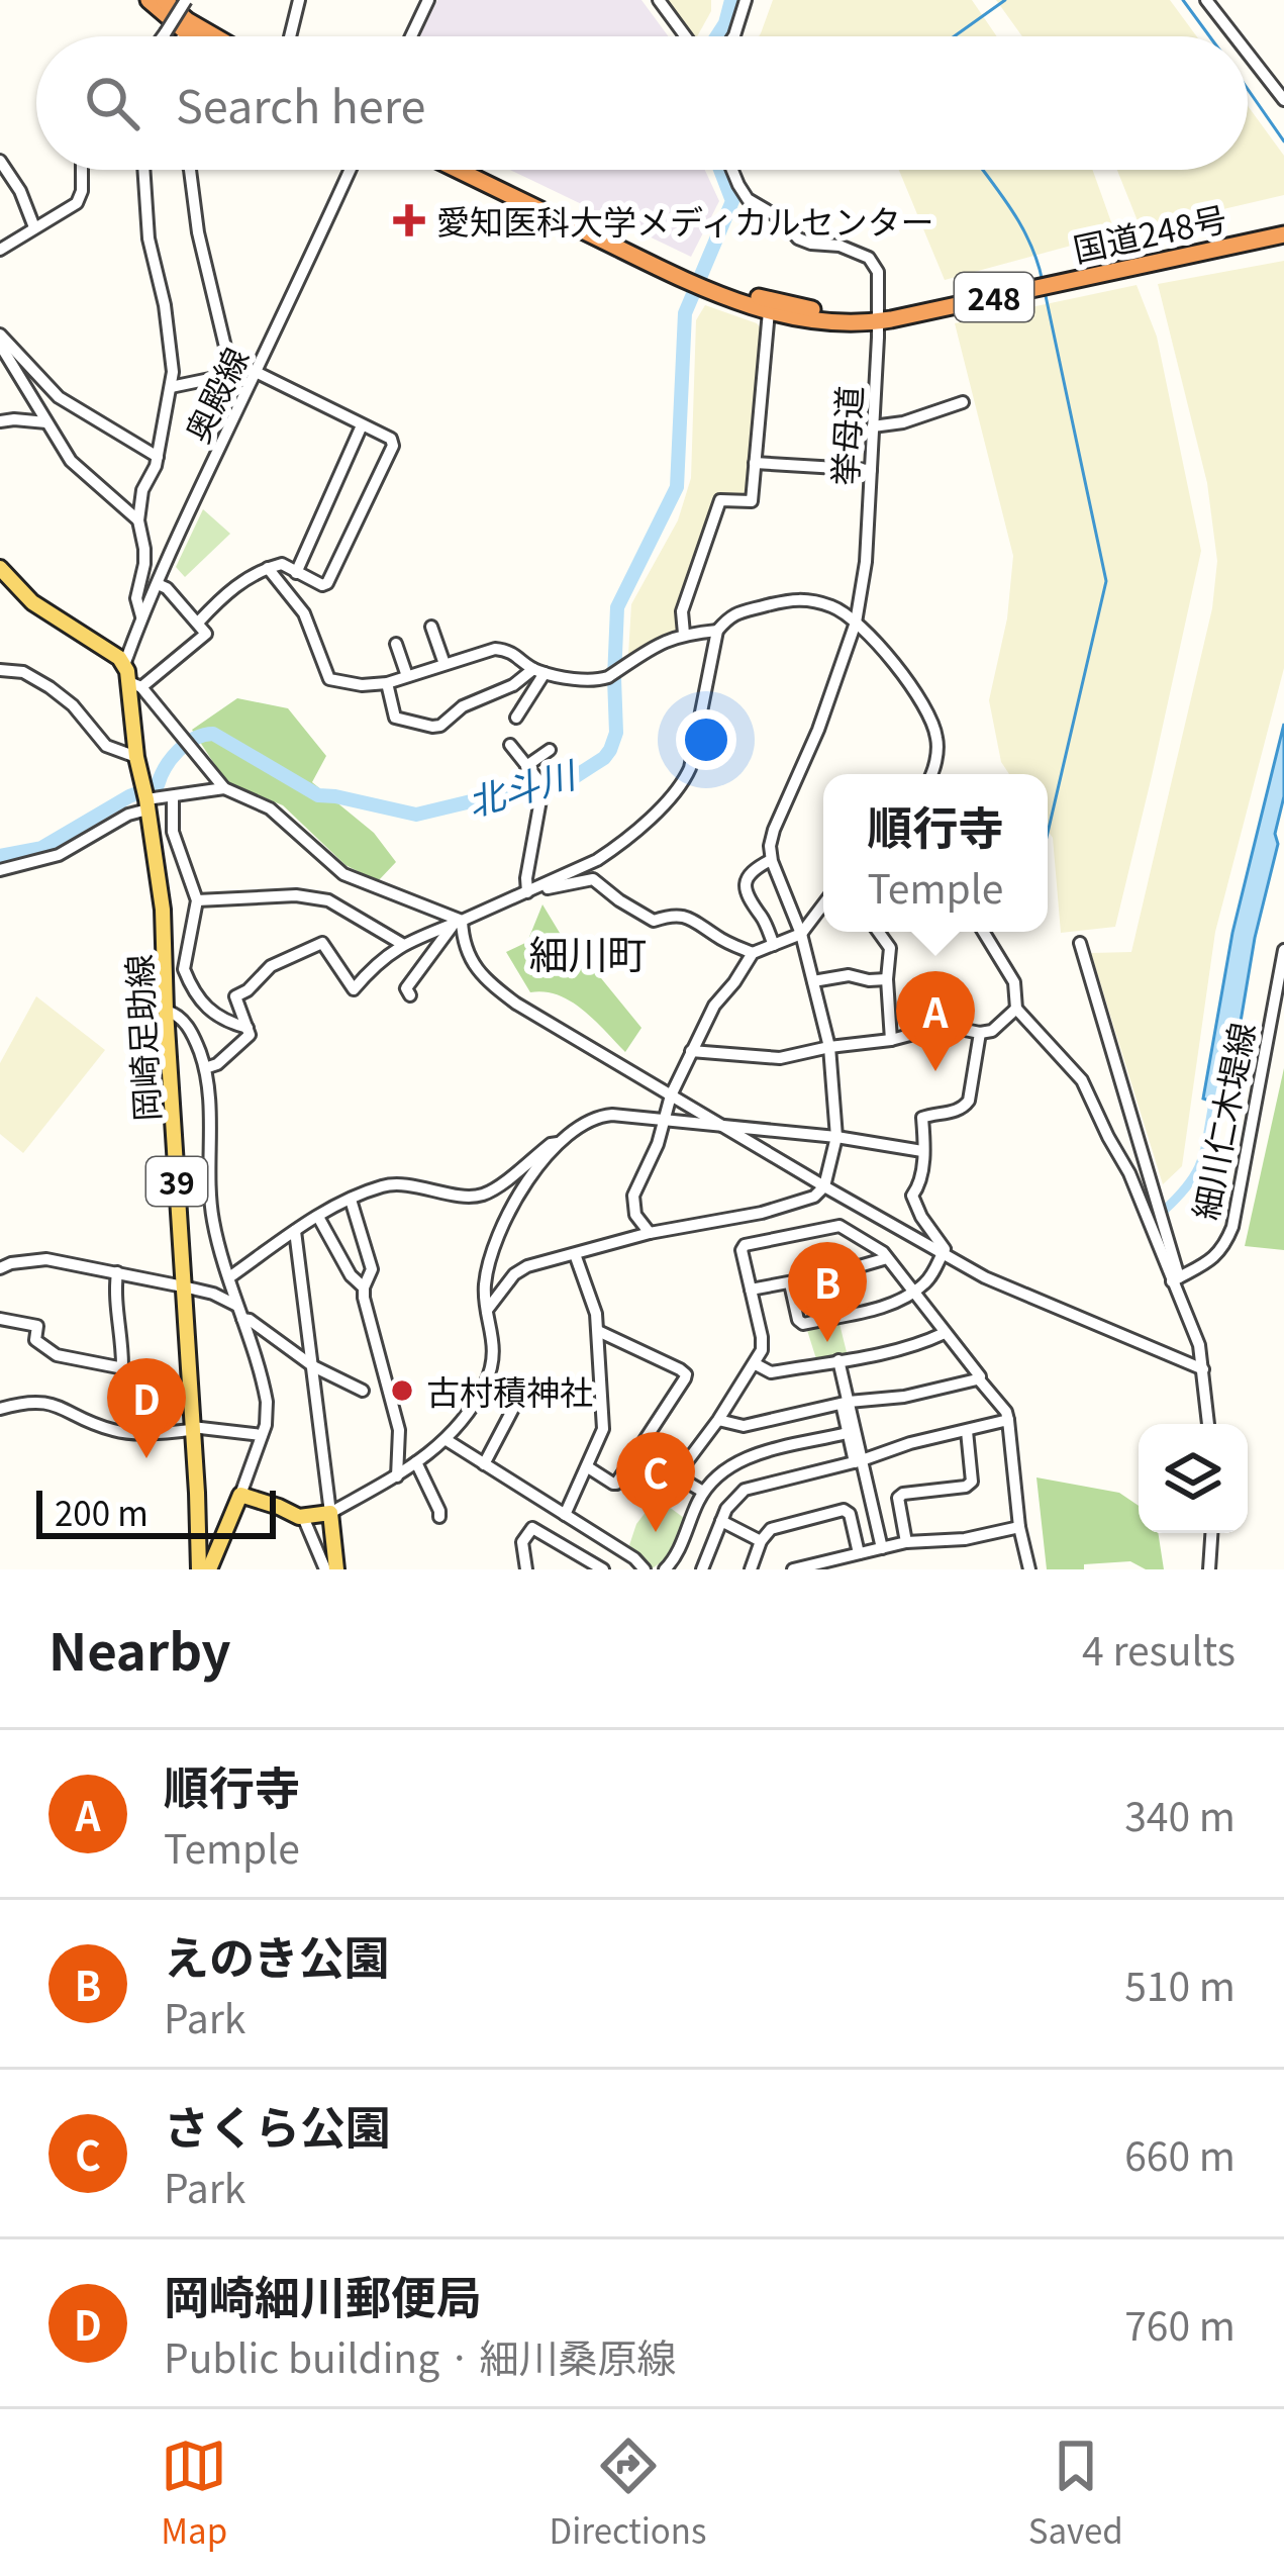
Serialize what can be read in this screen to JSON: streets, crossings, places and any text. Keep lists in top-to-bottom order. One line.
{"streets":{"highway":["国道248号","248"],"main road":["岡崎足助線","39"],"street":["奥殿線","挙母道","細川仁木堤線"]},"crossings":[["国道248号","挙母道"],["奥殿線","岡崎足助線"]],"districts":["細川町"],"water":["北斗川"],"places":{"health":["愛知医科大学メディカルセンター"],"other":["古村積神社"]},"scale_bar":"200 m","page":{"search":"Search here","popup":["順行寺","Temple"],"pins":["A","B","D","C"],"scale":"200 m","heading":["Nearby","4 results"],"list":[{"mark":"A","name":"順行寺","note":"Temple","value":"340 m"},{"mark":"B","name":"えのき公園","note":"Park","value":"510 m"},{"mark":"C","name":"さくら公園","note":"Park","value":"660 m"},{"mark":"D","name":"岡崎細川郵便局","note":"Public building · 細川桑原線","value":"760 m"}],"nav":["Map","Directions","Saved"]}}
